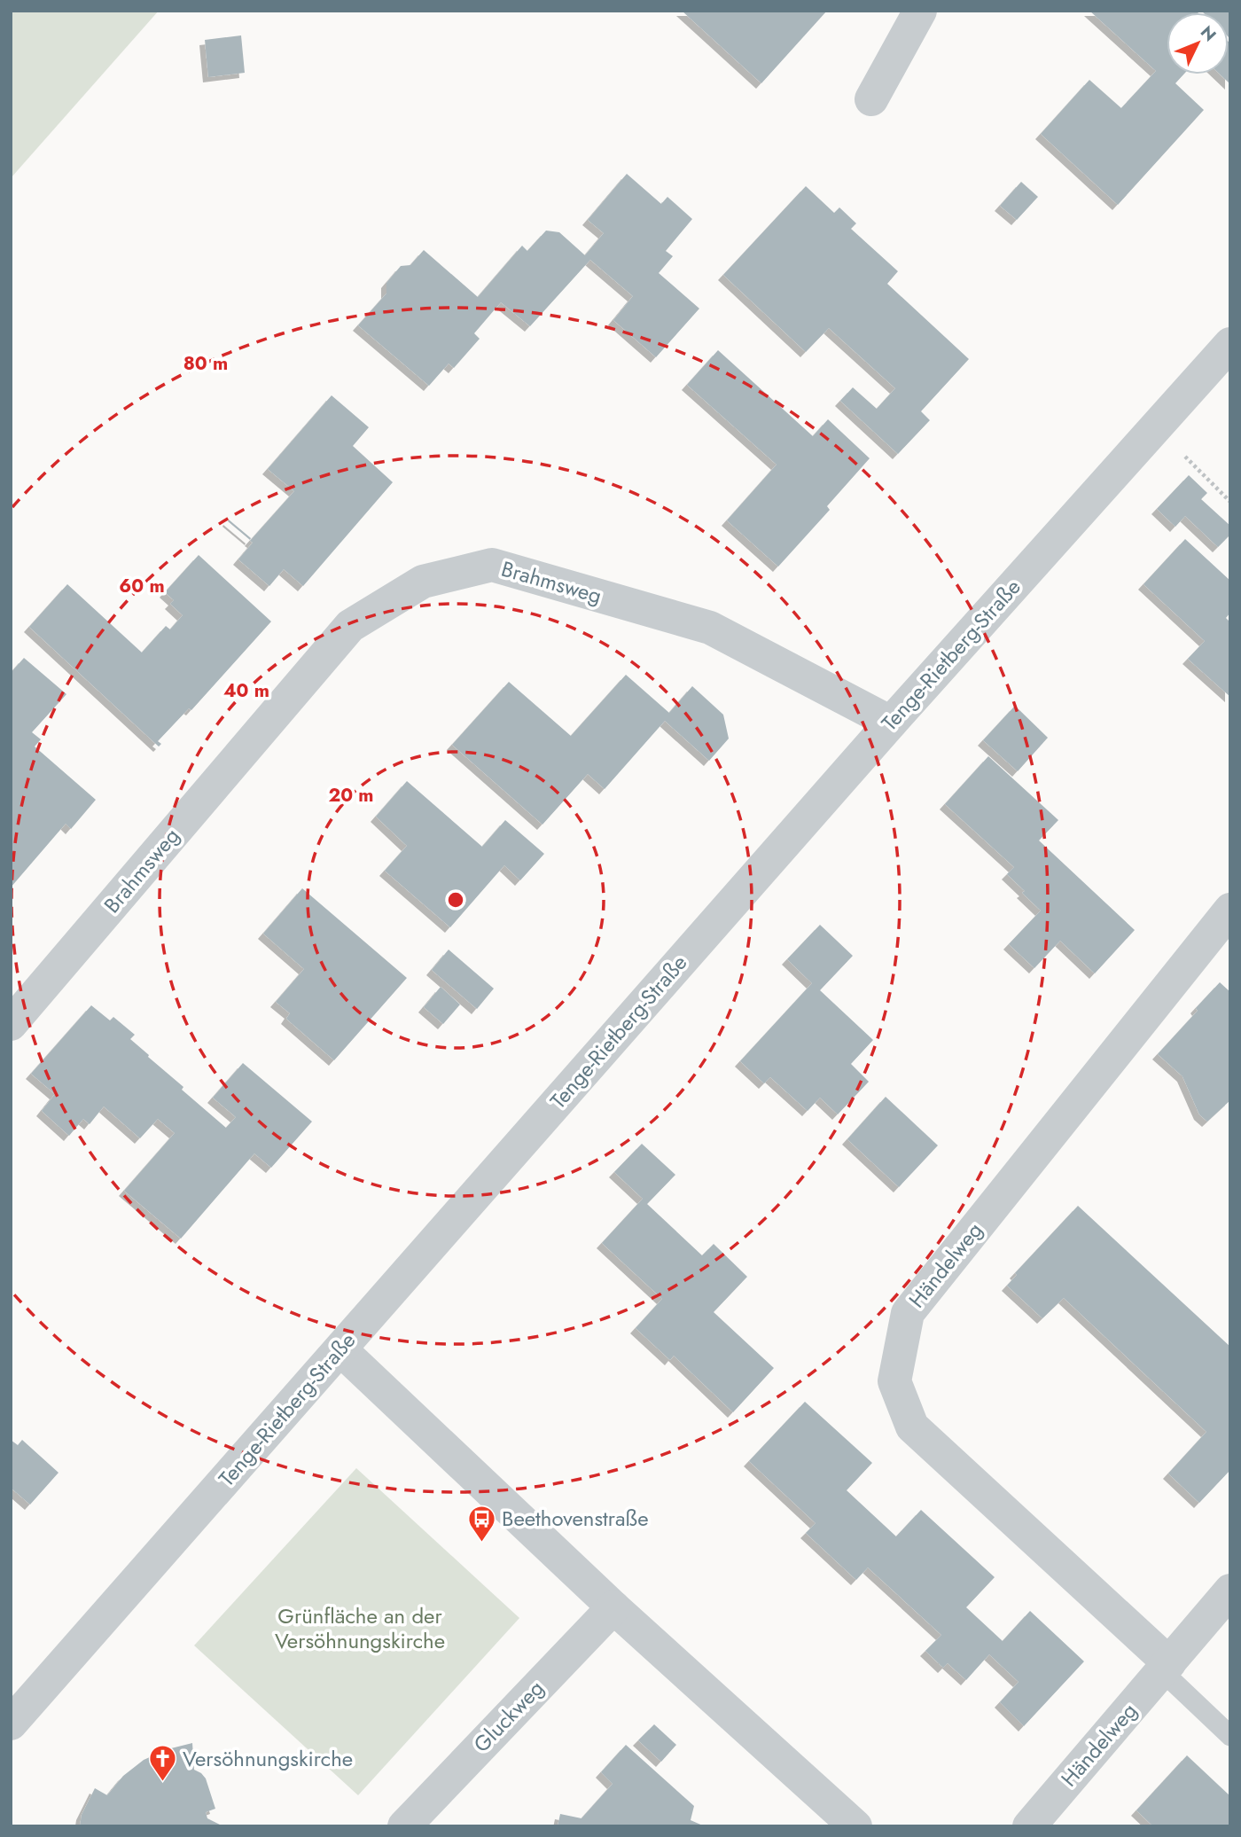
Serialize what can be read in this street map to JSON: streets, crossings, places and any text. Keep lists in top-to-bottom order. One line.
{"streets":{"street":["Brahmsweg","Tenge-Rietberg-Straße","Händelweg","Gluckweg"]},"crossings":[["Brahmsweg","Tenge-Rietberg-Straße"]],"parks":["Grünfläche an der Versöhnungskirche"],"places":{"bus stop":["Beethovenstraße"],"church":["Versöhnungskirche"]},"north":"top right","rings":["80 m","60 m","40 m","20 m"]}
